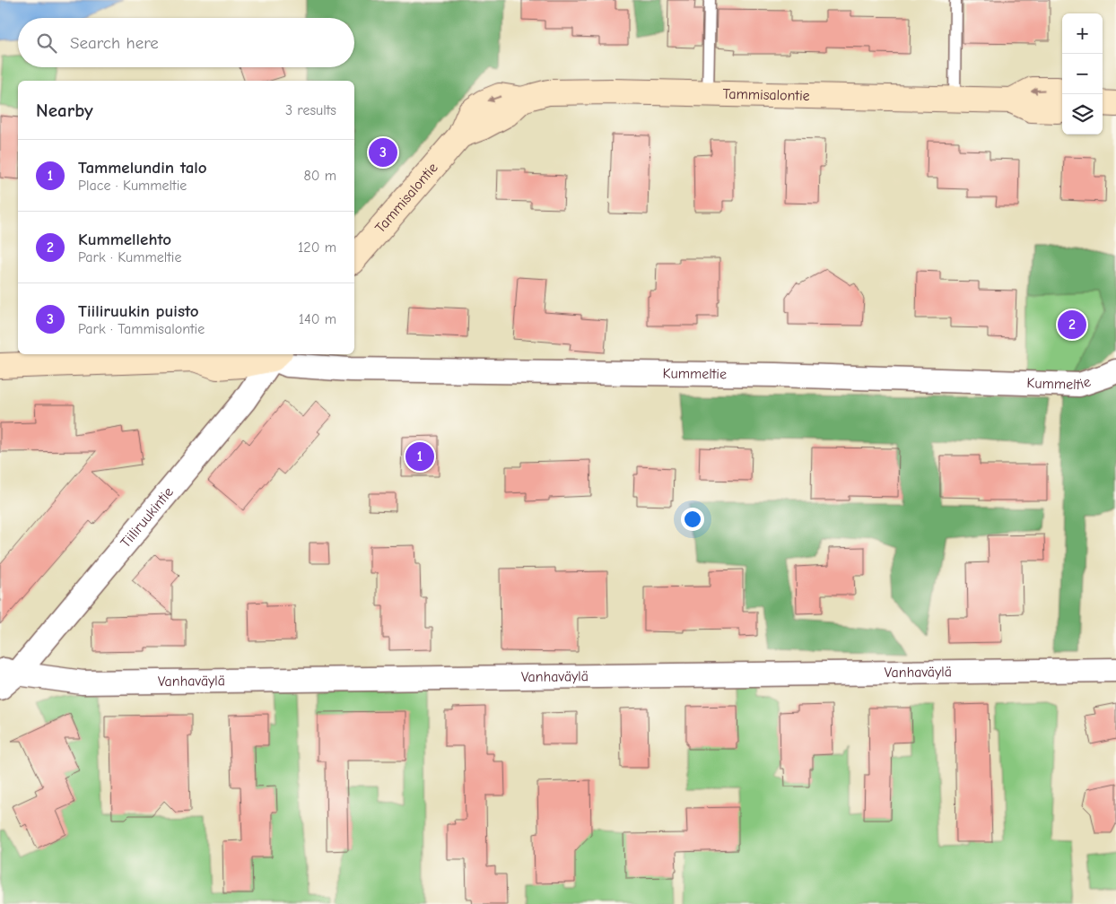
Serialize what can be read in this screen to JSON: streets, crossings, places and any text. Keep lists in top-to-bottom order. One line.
{"streets":{"street":["Tammisalontie","Kummeltie","Tiiliruukintie","Vanhaväylä"]},"crossings":[["Kummeltie","Tiiliruukintie"],["Tiiliruukintie","Vanhaväylä"]],"page":{"map_buttons":["+","−"],"search":"Search here","heading":["Nearby","3 results"],"pins":["3","2","1"],"list":[{"mark":"1","name":"Tammelundin talo","note":"Place · Kummeltie","value":"80 m"},{"mark":"2","name":"Kummellehto","note":"Park · Kummeltie","value":"120 m"},{"mark":"3","name":"Tiiliruukin puisto","note":"Park · Tammisalontie","value":"140 m"}]}}
